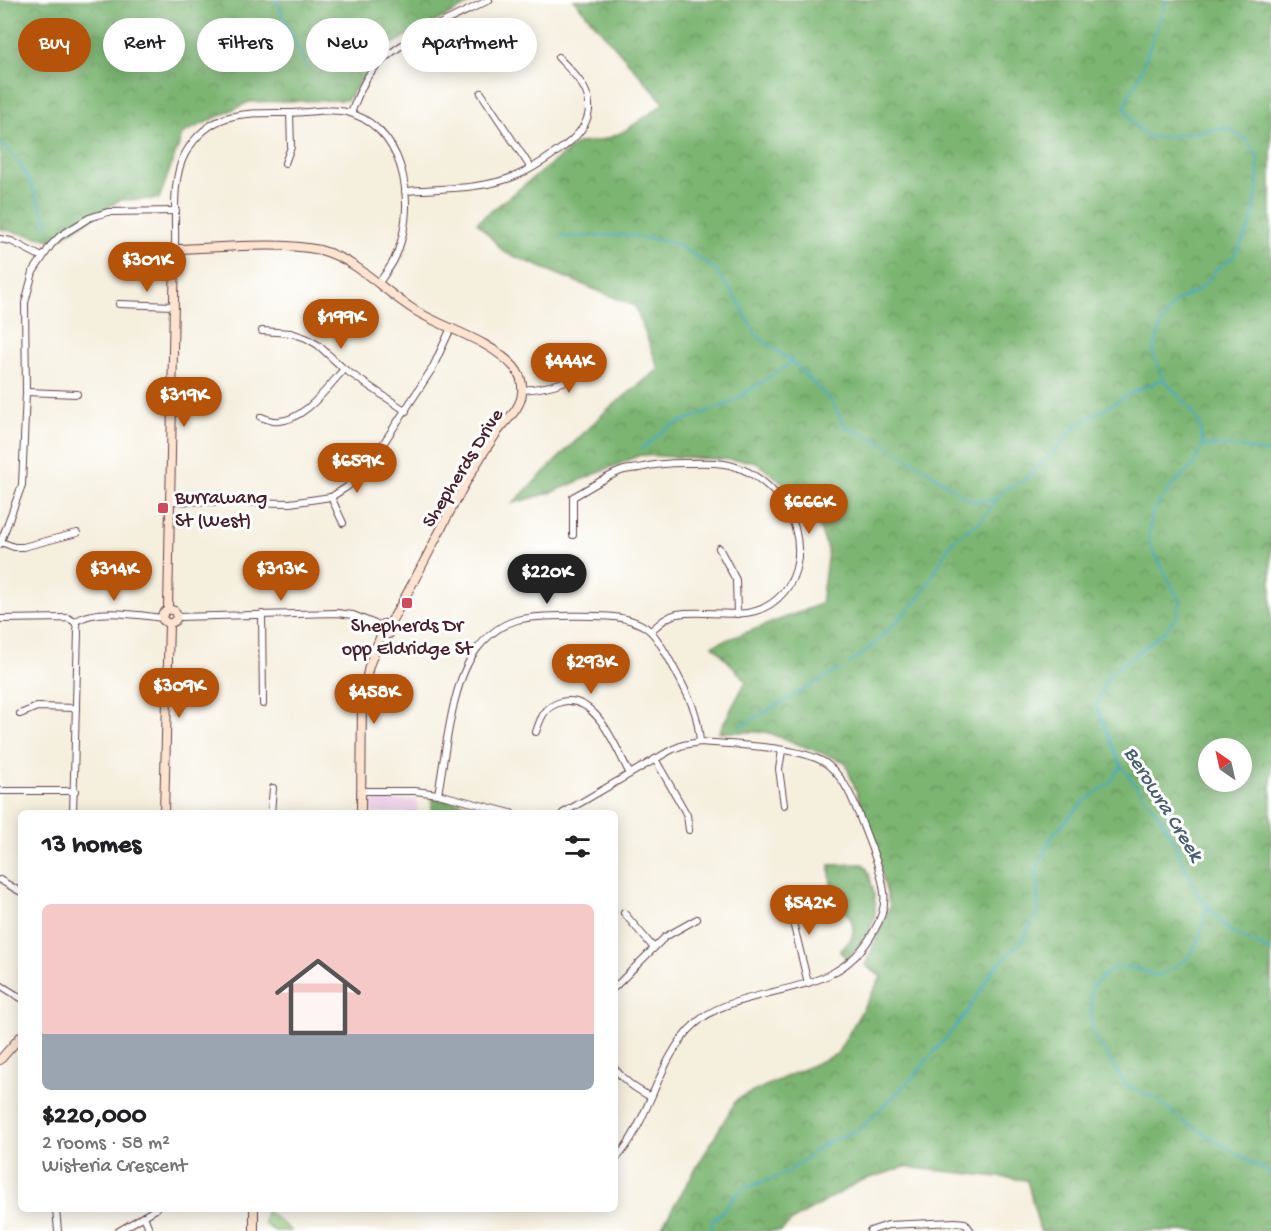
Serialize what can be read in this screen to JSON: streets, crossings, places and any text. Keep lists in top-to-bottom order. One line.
{"streets":{"main road":["Shepherds Drive"]},"water":["Berowra Creek"],"places":{"transit":["Burrawang St (West)","Shepherds Dr opp Eldridge St"]},"north":"top left","page":{"chip":["Buy","Rent","Filters","New","Apartment"],"price":["$301K","$199K","$444K","$319K","$659K","$666K","$314K","$313K","$220K","$293K","$309K","$458K","$542K"],"heading":"13 homes","list":[{"name":"$220,000","note":"2 rooms · 58 m² · Wisteria Crescent"}]}}
